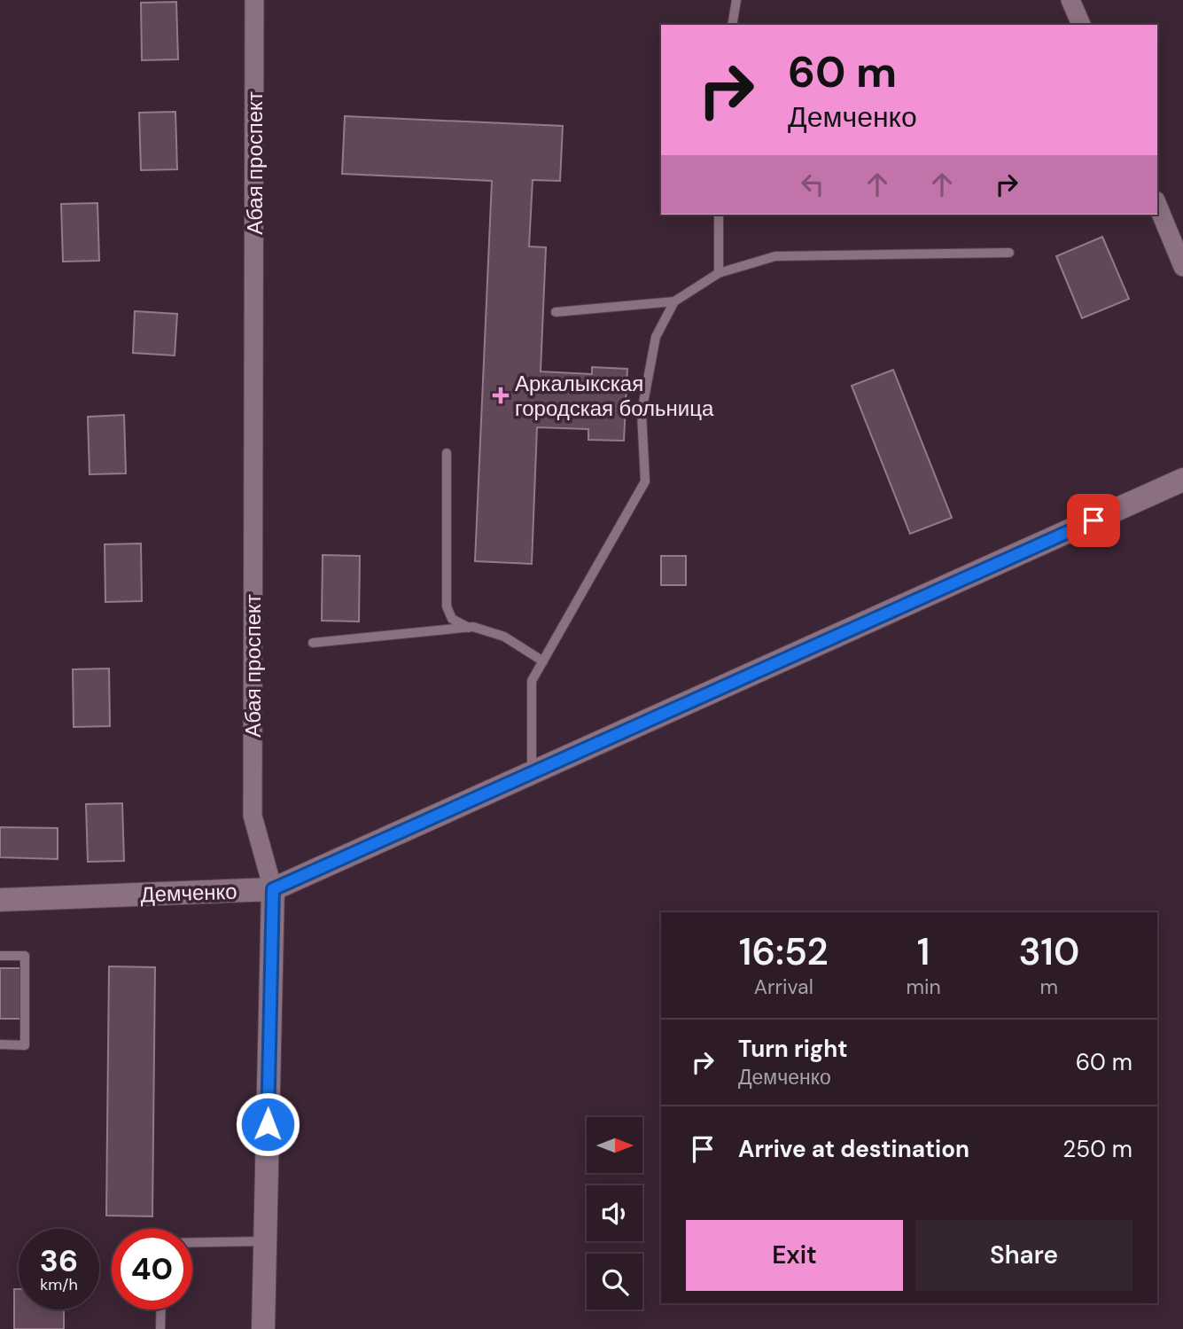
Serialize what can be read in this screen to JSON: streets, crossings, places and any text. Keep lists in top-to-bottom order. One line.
{"streets":{"street":["Абая проспект","Демченко"]},"crossings":[["Абая проспект","Демченко"]],"places":{"health":["Аркалыкская городская больница"]},"north":"right","page":{"turn":["60 m","Демченко"],"eta":["16:52","Arrival","1","min","310","m"],"list":[{"name":"Turn right","note":"Демченко","value":"60 m"},{"name":"Arrive at destination","value":"250 m"}],"buttons":["Exit","Share"],"speed":"36 km/h","limit":"40"}}
